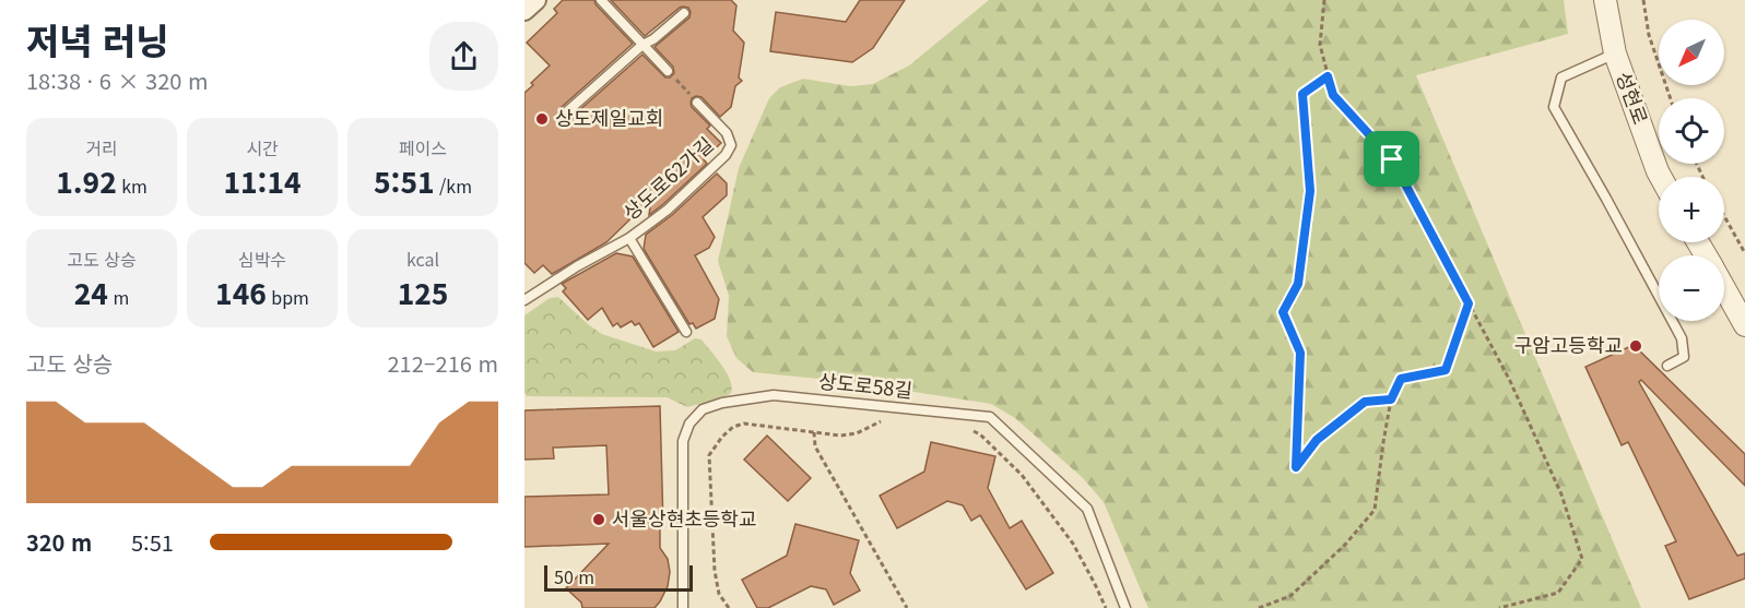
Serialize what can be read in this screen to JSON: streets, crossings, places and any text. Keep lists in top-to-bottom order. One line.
{"streets":{"street":["성현로"],"lane":["상도로62가길","상도로58길"]},"places":["상도제일교회","구암고등학교","서울상현초등학교"],"scale_bar":"50 m","north":"bottom left","page":{"heading":["저녁 러닝","18:38 · 6 × 320 m"],"map_buttons":["+","−"],"stats":[["거리","1.92 km"],["시간","11:14"],["페이스","5:51 /km"],["고도 상승","24 m"],["심박수","146 bpm"],["kcal","125"]],"chart":["고도 상승","212–216 m"],"list":[{"name":"320 m","note":"5:51"}],"scale":"50 m"}}
